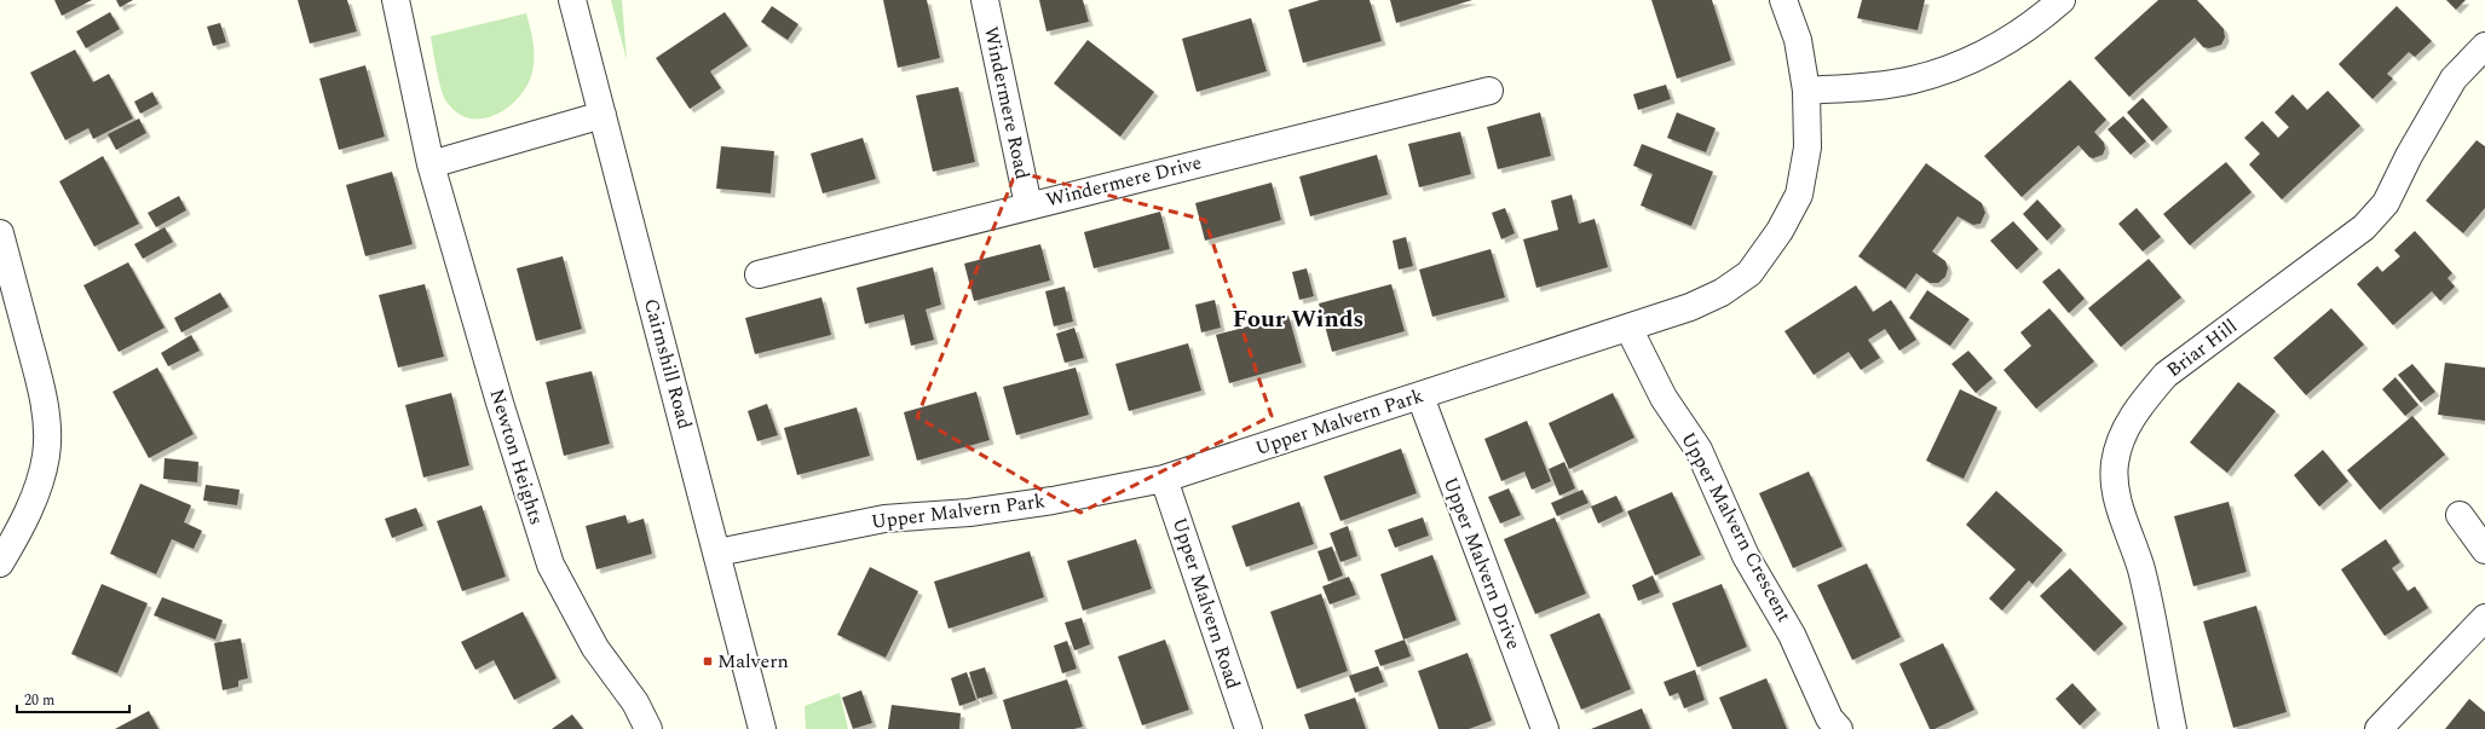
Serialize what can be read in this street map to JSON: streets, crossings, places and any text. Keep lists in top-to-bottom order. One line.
{"streets":{"street":["Windermere Road","Windermere Drive","Briar Hill","Cairnshill Road","Upper Malvern Park","Newton Heights","Upper Malvern Crescent","Upper Malvern Drive","Upper Malvern Road"]},"crossings":[["Windermere Road","Windermere Drive"],["Cairnshill Road","Upper Malvern Park"],["Upper Malvern Park","Upper Malvern Crescent"],["Upper Malvern Park","Upper Malvern Drive"],["Upper Malvern Park","Upper Malvern Road"]],"districts":["Four Winds"],"places":{"transit":["Malvern"]},"scale_bar":"20 m"}
